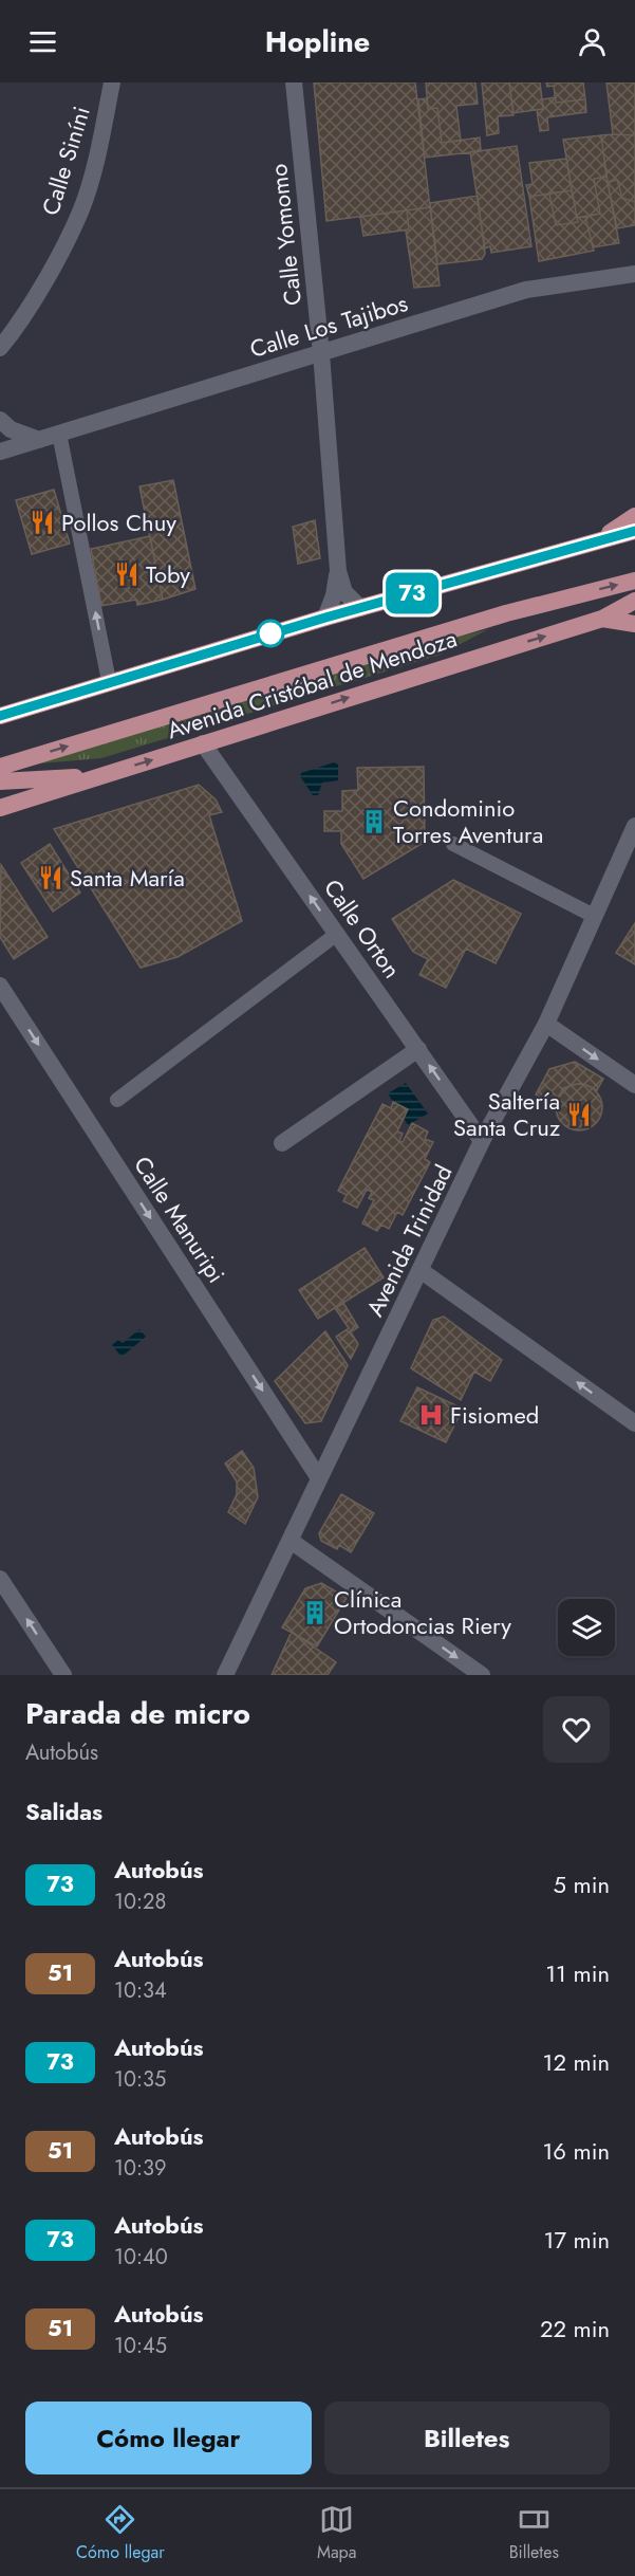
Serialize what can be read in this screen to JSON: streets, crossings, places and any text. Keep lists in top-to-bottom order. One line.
{"streets":{"main road":["Avenida Cristóbal de Mendoza"],"street":["Calle Siníni","Calle Yomomo","Calle Los Tajibos","Calle Orton","Calle Manuripi","Avenida Trinidad"]},"crossings":[["Calle Yomomo","Calle Los Tajibos"],["Avenida Cristóbal de Mendoza","Calle Orton"],["Calle Orton","Avenida Trinidad"],["Calle Manuripi","Avenida Trinidad"]],"one_way":["Calle Orton","Calle Manuripi"],"places":{"restaurant":["Pollos Chuy","Toby","Santa María","Saltería Santa Cruz"],"building":["Condominio Torres Aventura","Clínica Ortodoncias Riery"],"hospital":["Fisiomed"]},"lines":["bus line 73"],"page":{"header":"Hopline","on_map":"73","heading":[["Parada de micro","Autobús"],"Salidas"],"list":[{"mark":"73","name":"Autobús","note":"10:28","value":"5 min"},{"mark":"51","name":"Autobús","note":"10:34","value":"11 min"},{"mark":"73","name":"Autobús","note":"10:35","value":"12 min"},{"mark":"51","name":"Autobús","note":"10:39","value":"16 min"},{"mark":"73","name":"Autobús","note":"10:40","value":"17 min"},{"mark":"51","name":"Autobús","note":"10:45","value":"22 min"}],"buttons":["Cómo llegar","Billetes"],"tabs":["Cómo llegar","Mapa","Billetes"]}}
